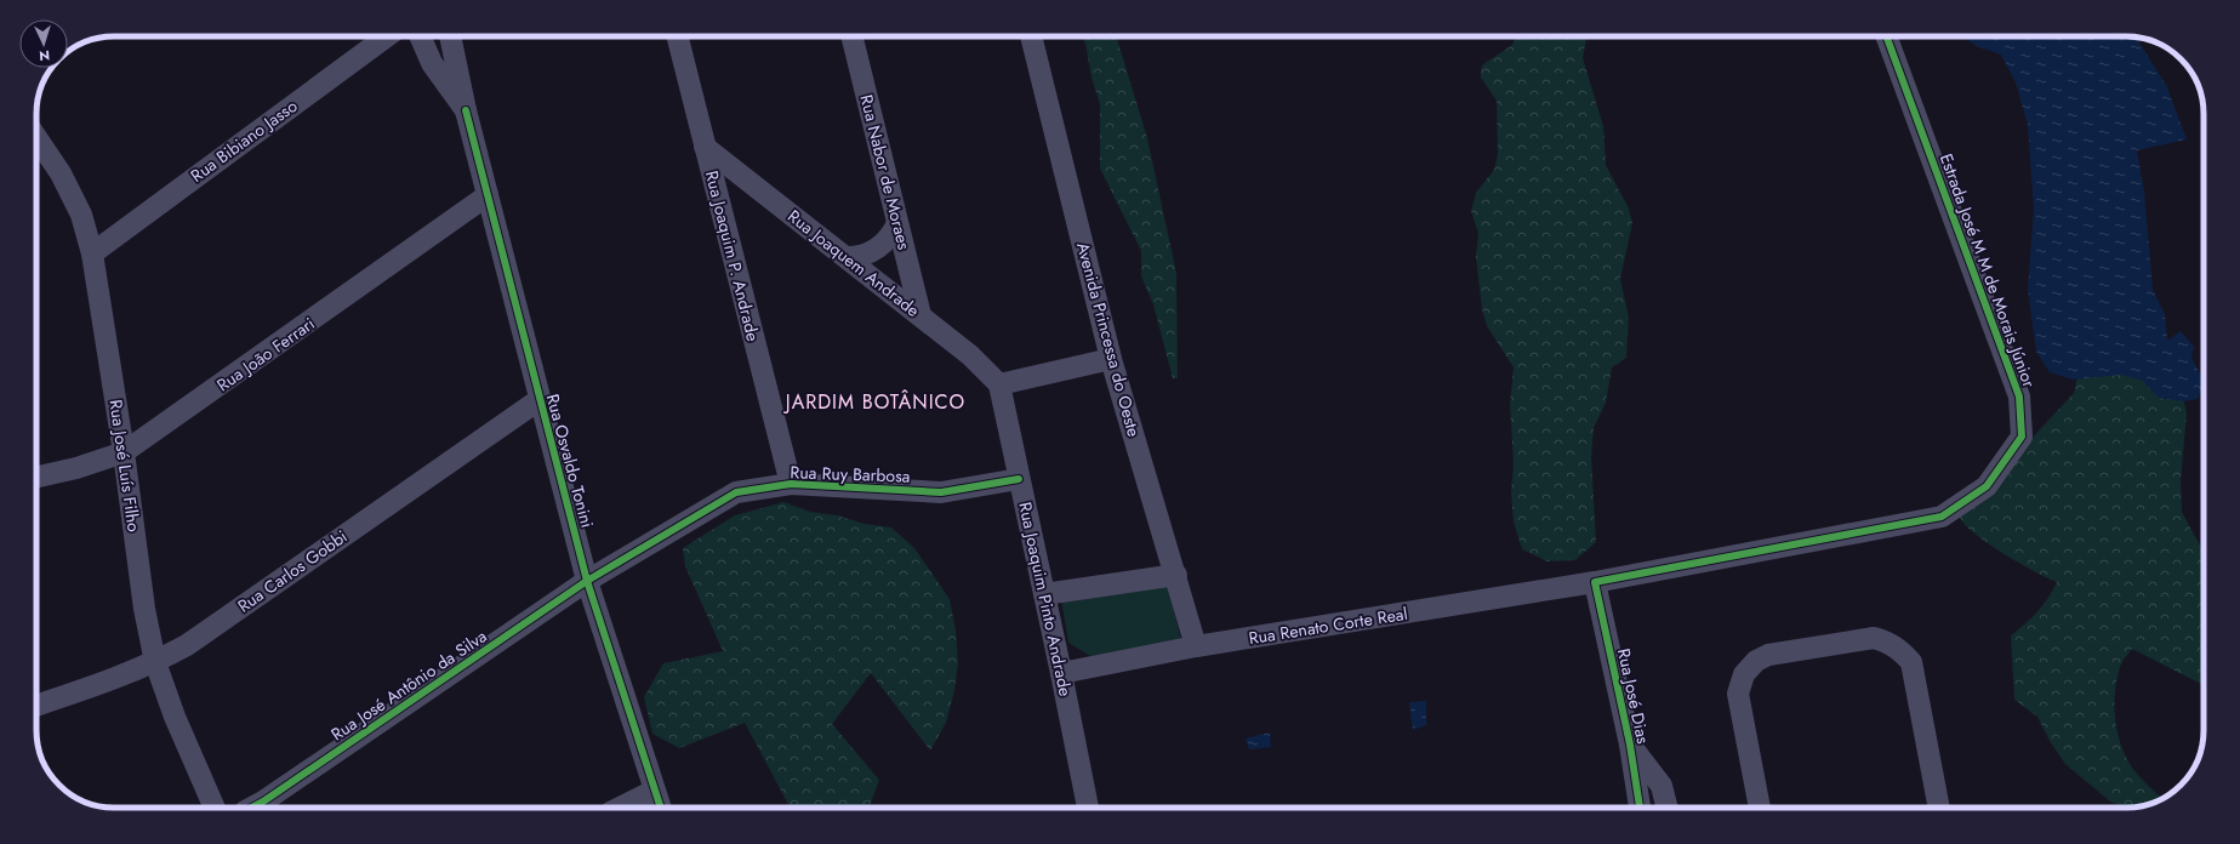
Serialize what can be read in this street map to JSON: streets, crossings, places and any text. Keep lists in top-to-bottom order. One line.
{"streets":{"street":["Rua Bibiano Jasso","Rua Nabor de Moraes","Rua Joaquim P. Andrade","Rua Joaquem Andrade","Estrada José M M de Morais Júnior","Avenida Princessa do Oeste","Rua João Ferrari","Rua Osvaldo Tonini","Rua José Luís Filho","Rua Ruy Barbosa","Rua Carlos Gobbi","Rua Joaquim Pinto Andrade","Rua Renato Corte Real","Rua José Antônio da Silva","Rua José Dias"]},"crossings":[["Rua Bibiano Jasso","Rua José Luís Filho"],["Rua Nabor de Moraes","Rua Joaquem Andrade"],["Rua Joaquim P. Andrade","Rua Joaquem Andrade"],["Rua Joaquim P. Andrade","Rua Ruy Barbosa"],["Rua Joaquem Andrade","Rua Joaquim Pinto Andrade"],["Estrada José M M de Morais Júnior","Rua Renato Corte Real"],["Estrada José M M de Morais Júnior","Rua José Dias"],["Avenida Princessa do Oeste","Rua Renato Corte Real"],["Rua João Ferrari","Rua Osvaldo Tonini"],["Rua João Ferrari","Rua José Luís Filho"],["Rua Osvaldo Tonini","Rua Ruy Barbosa"],["Rua Osvaldo Tonini","Rua Carlos Gobbi"],["Rua Osvaldo Tonini","Rua José Antônio da Silva"],["Rua José Luís Filho","Rua Carlos Gobbi"],["Rua Ruy Barbosa","Rua Joaquim Pinto Andrade"],["Rua Ruy Barbosa","Rua José Antônio da Silva"],["Rua Joaquim Pinto Andrade","Rua Renato Corte Real"],["Rua Renato Corte Real","Rua José Dias"]],"districts":["JARDIM BOTÂNICO"],"north":"bottom"}
